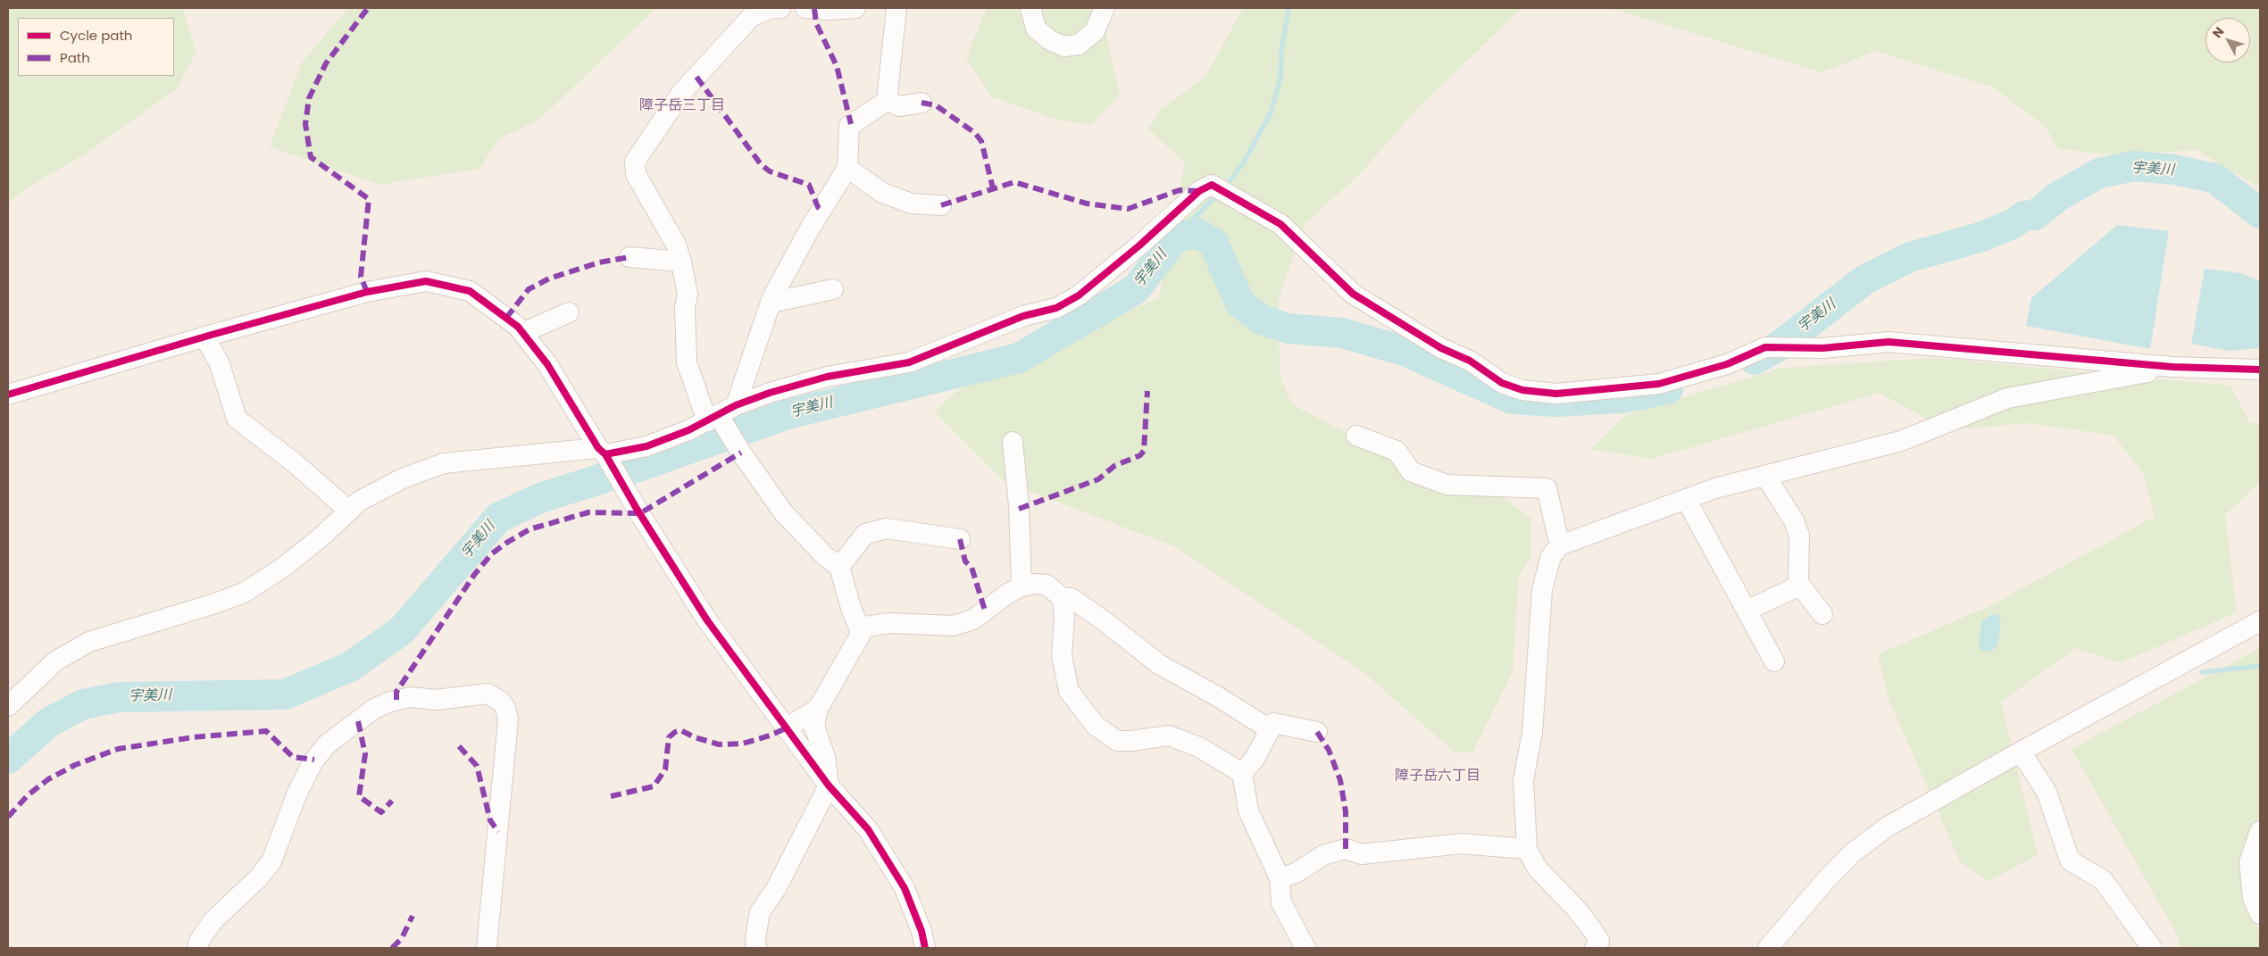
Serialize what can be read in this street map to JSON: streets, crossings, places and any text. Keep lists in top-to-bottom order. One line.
{"districts":["障子岳三丁目","障子岳六丁目"],"water":["宇美川"],"legend":["Cycle path","Path"],"north":"top left"}
